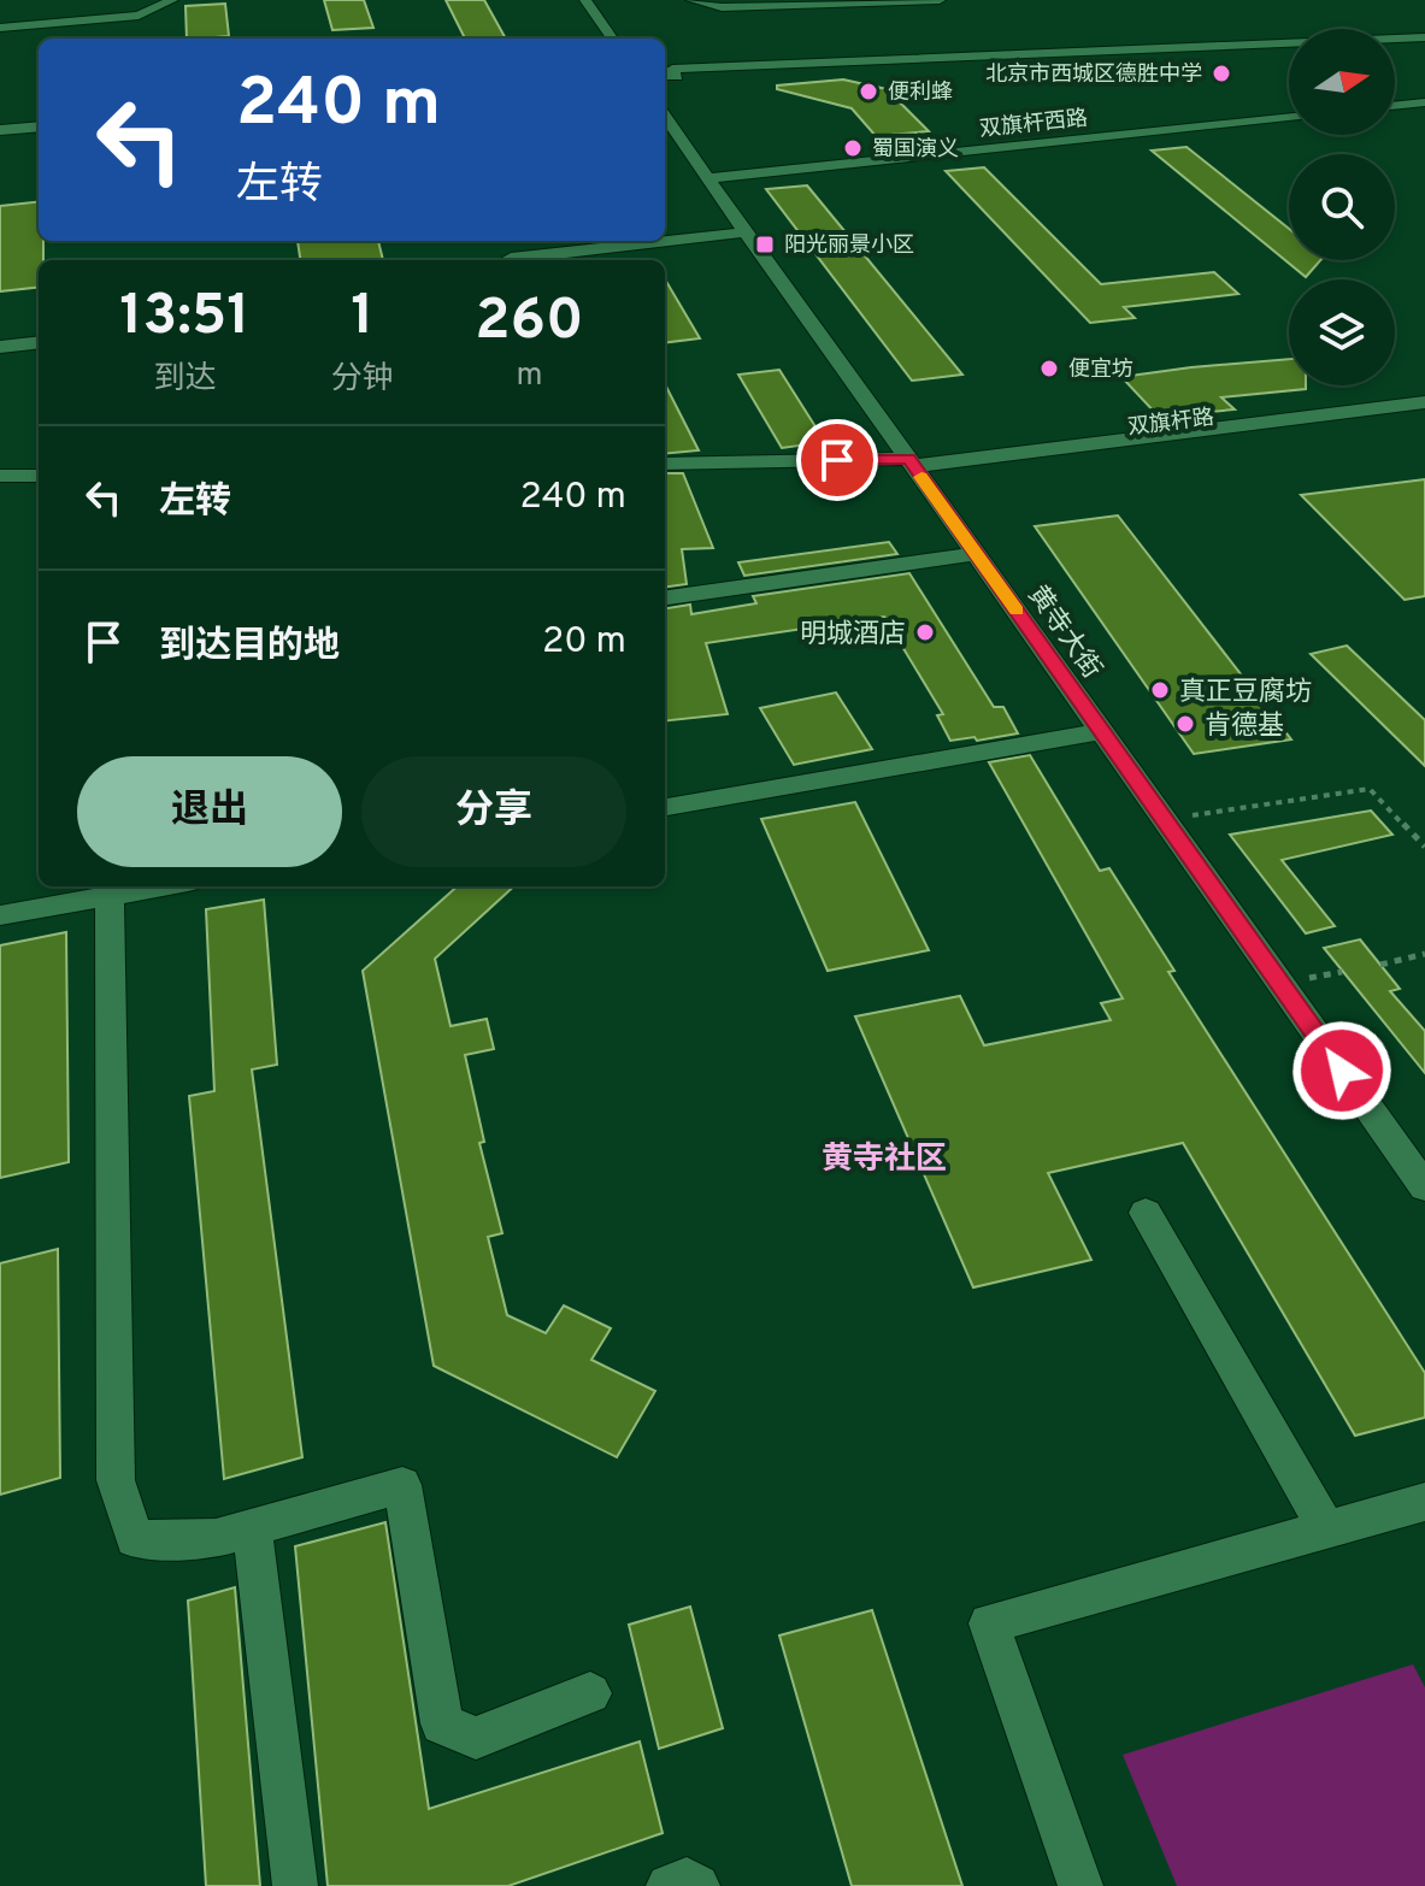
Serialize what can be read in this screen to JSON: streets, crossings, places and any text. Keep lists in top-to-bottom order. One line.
{"streets":{"street":["双旗杆西路","双旗杆路","黄寺大街"]},"crossings":[["双旗杆西路","黄寺大街"],["双旗杆路","黄寺大街"]],"districts":["黄寺社区"],"places":{"other":["北京市西城区德胜中学","便利蜂","蜀国演义","便宜坊","明城酒店","真正豆腐坊","肯德基"],"transit":["阳光丽景小区"]},"north":"right","page":{"turn":["240 m","左转"],"eta":["13:51","到达","1","分钟","260","m"],"list":[{"name":"左转","value":"240 m"},{"name":"到达目的地","value":"20 m"}],"buttons":["退出","分享"]}}
